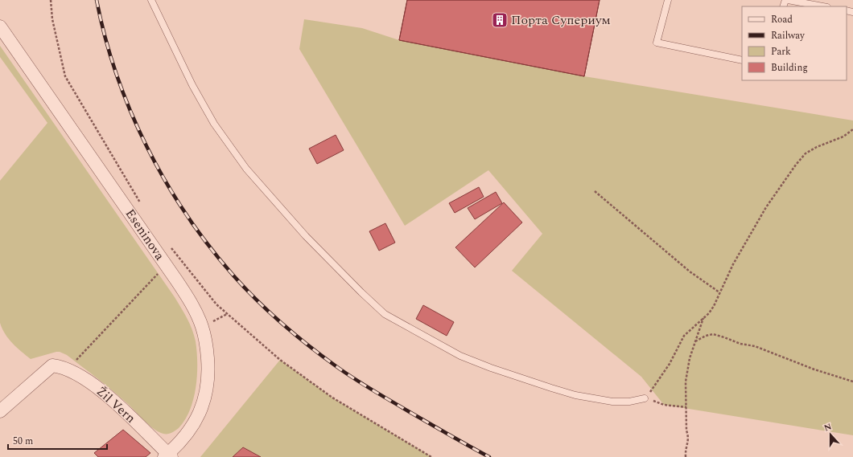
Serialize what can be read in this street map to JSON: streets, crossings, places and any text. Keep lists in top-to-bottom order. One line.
{"streets":{"street":["Eseninova","Žil Vern"]},"crossings":[["Eseninova","Žil Vern"]],"places":{"building":["Порта Супериум"]},"legend":["Road","Railway","Park","Building"],"scale_bar":"50 m","north":"top"}
